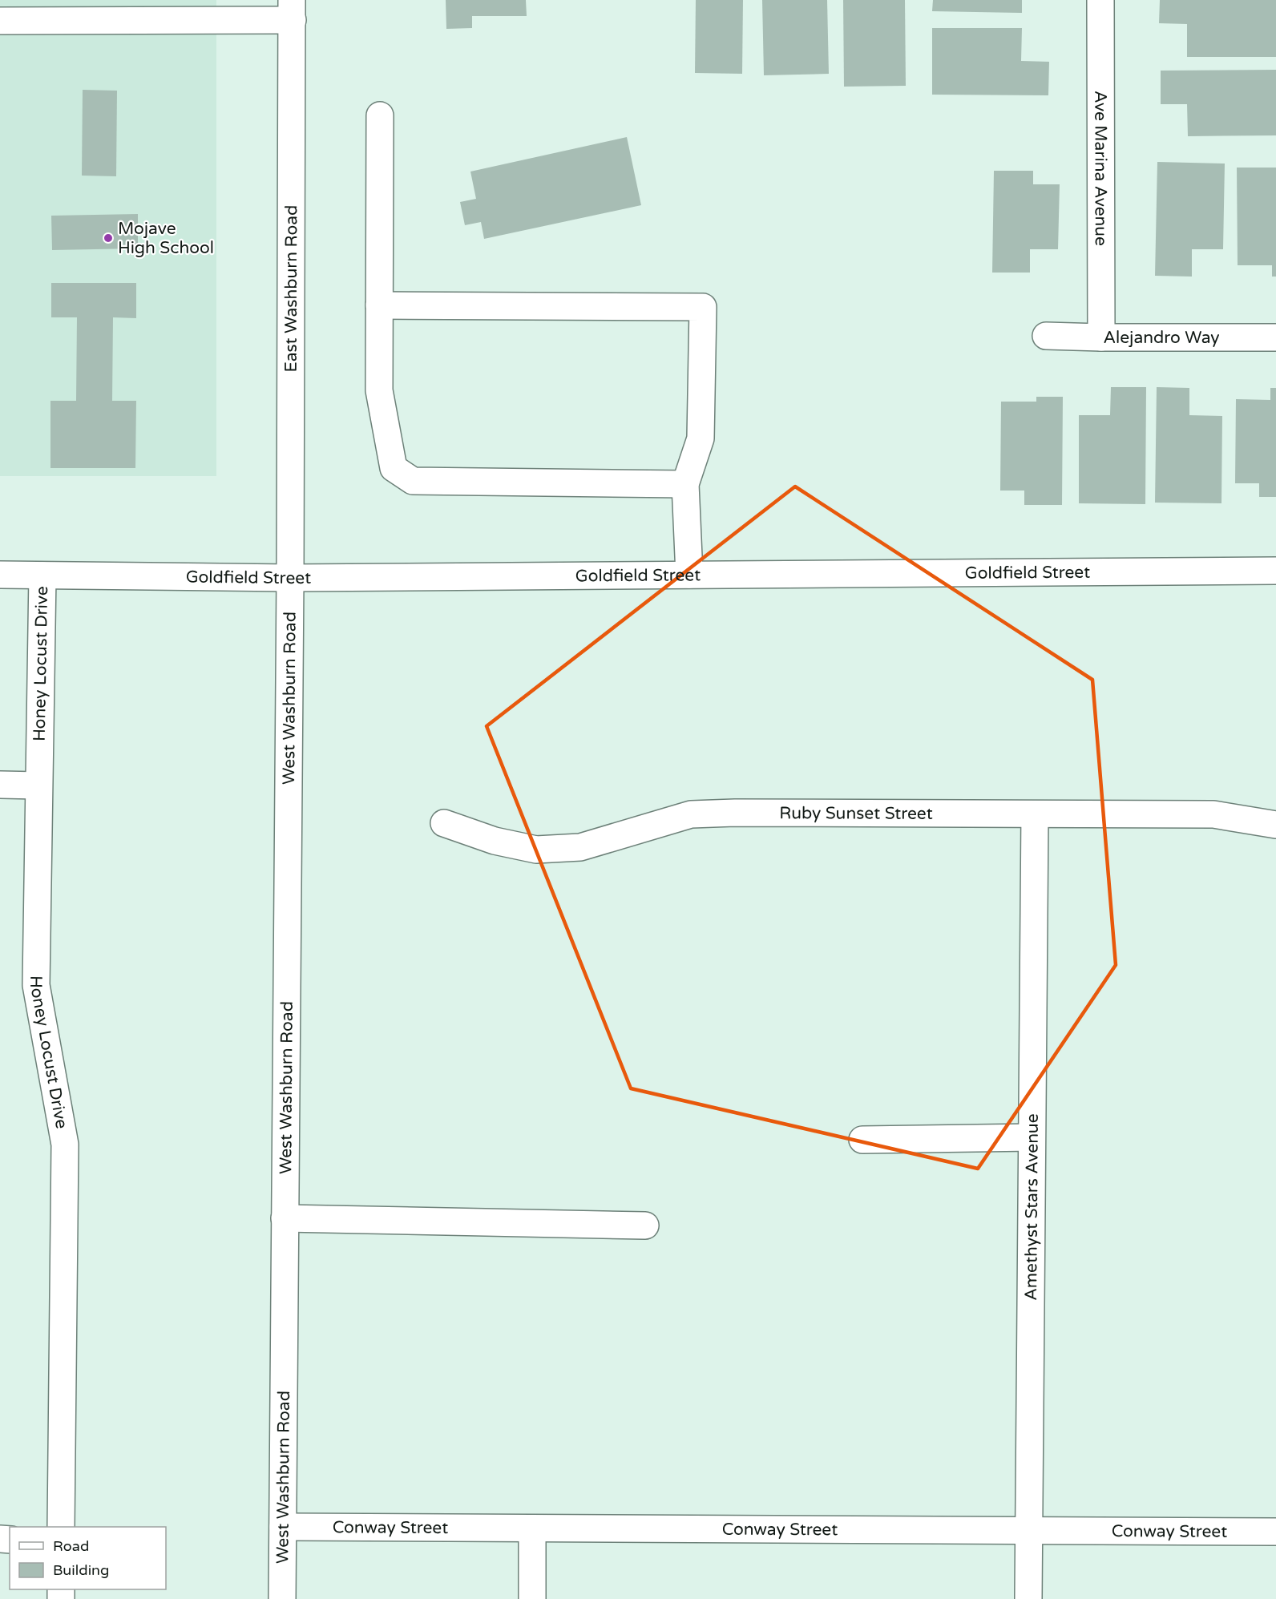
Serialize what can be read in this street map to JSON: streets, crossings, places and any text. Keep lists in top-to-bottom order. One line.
{"streets":{"street":["Ave Marina Avenue","East Washburn Road","Alejandro Way","Goldfield Street","Honey Locust Drive","West Washburn Road","Ruby Sunset Street","Amethyst Stars Avenue","Conway Street"]},"crossings":[["Ave Marina Avenue","Alejandro Way"],["East Washburn Road","Goldfield Street"],["East Washburn Road","West Washburn Road"],["Goldfield Street","Honey Locust Drive"],["Goldfield Street","West Washburn Road"],["West Washburn Road","Conway Street"],["Ruby Sunset Street","Amethyst Stars Avenue"],["Amethyst Stars Avenue","Conway Street"]],"places":["Mojave High School"],"legend":["Road","Building"]}
